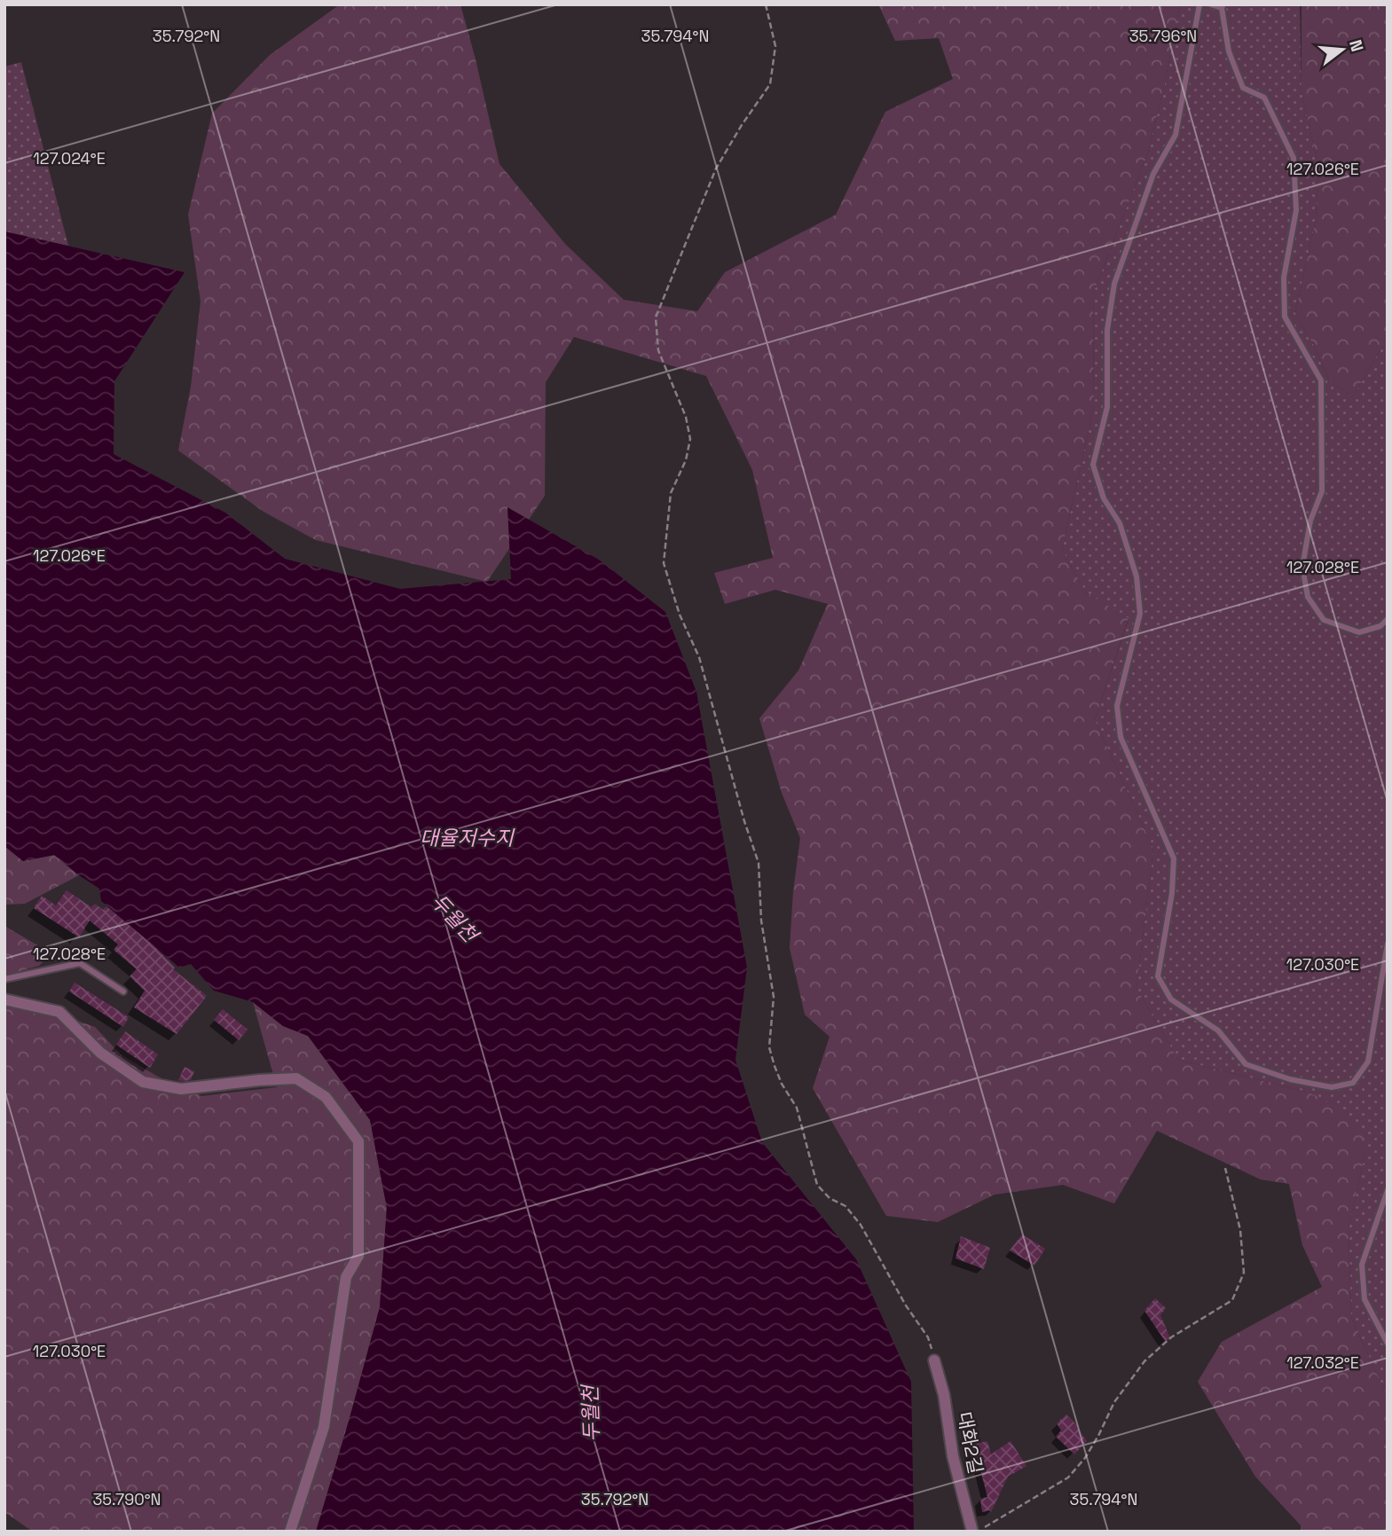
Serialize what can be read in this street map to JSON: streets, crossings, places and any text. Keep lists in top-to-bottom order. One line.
{"streets":{"street":["대화2길"]},"water":["대율저수지","두월천"],"north":"right","coordinates":["35.792°N","35.794°N","35.796°N","127.024°E","127.026°E","127.028°E","127.030°E","127.032°E","35.790°N"]}
